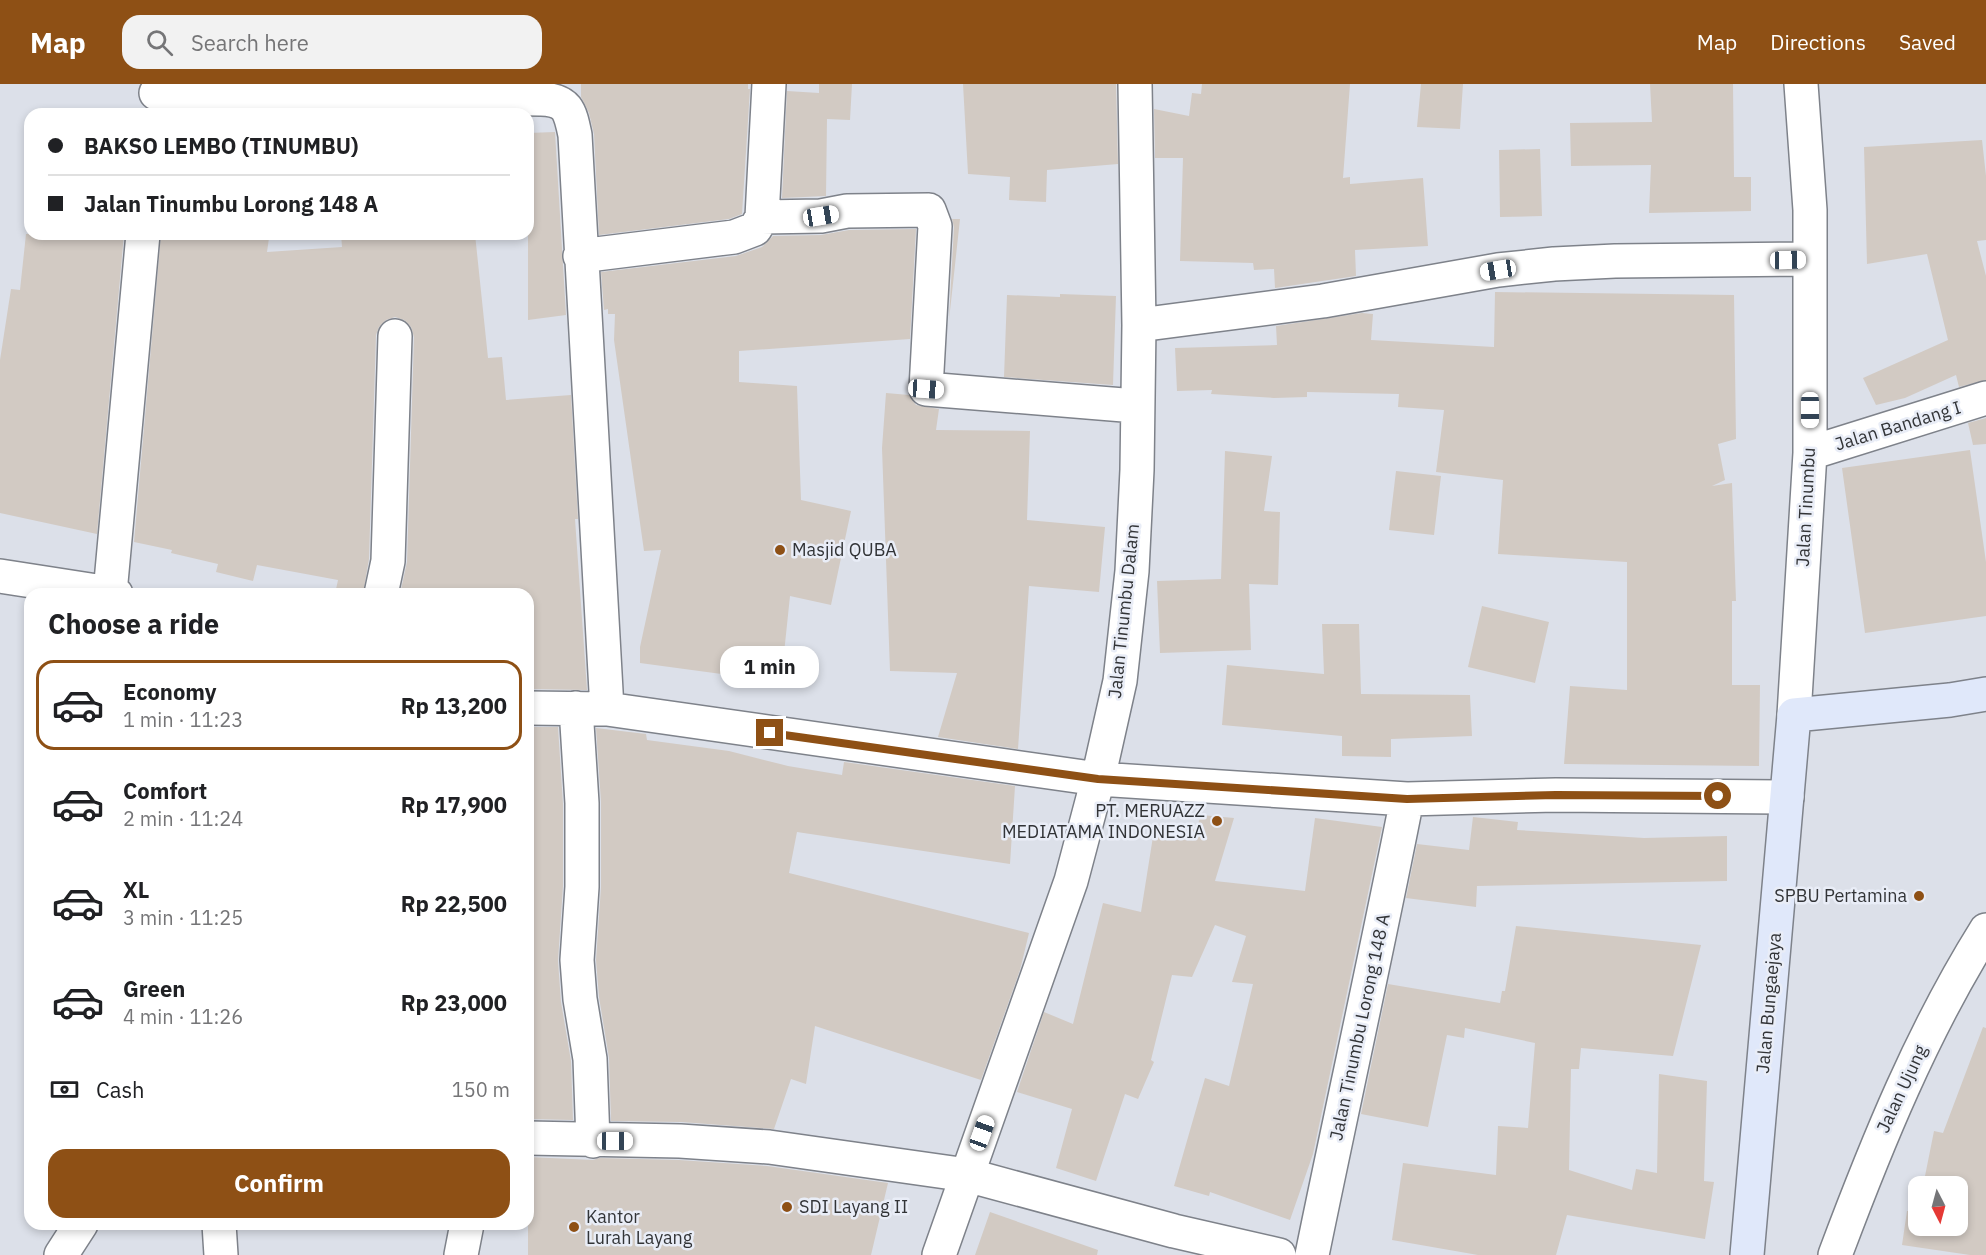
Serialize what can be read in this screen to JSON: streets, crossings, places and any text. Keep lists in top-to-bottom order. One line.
{"streets":{"main road":["Jalan Bungaejaya"],"street":["Jalan Bandang I","Jalan Tinumbu","Jalan Tinumbu Dalam","Jalan Tinumbu Lorong 148 A","Jalan Ujung"]},"crossings":[["Jalan Bandang I","Jalan Tinumbu"],["Jalan Tinumbu","Jalan Bungaejaya"]],"places":["Masjid QUBA","PT. MERUAZZ MEDIATAMA INDONESIA","SPBU Pertamina","SDI Layang II","Kantor Lurah Layang"],"north":"bottom","page":{"header":"Map","search":"Search here","nav":["Map","Directions","Saved"],"banner":["BAKSO LEMBO (TINUMBU)","Jalan Tinumbu Lorong 148 A"],"heading":"Choose a ride","bubble":"1 min","list":[{"name":"Economy","note":"1 min · 11:23","value":"Rp 13,200"},{"name":"Comfort","note":"2 min · 11:24","value":"Rp 17,900"},{"name":"XL","note":"3 min · 11:25","value":"Rp 22,500"},{"name":"Green","note":"4 min · 11:26","value":"Rp 23,000"}],"pay":["Cash","150 m"],"buttons":"Confirm"}}
